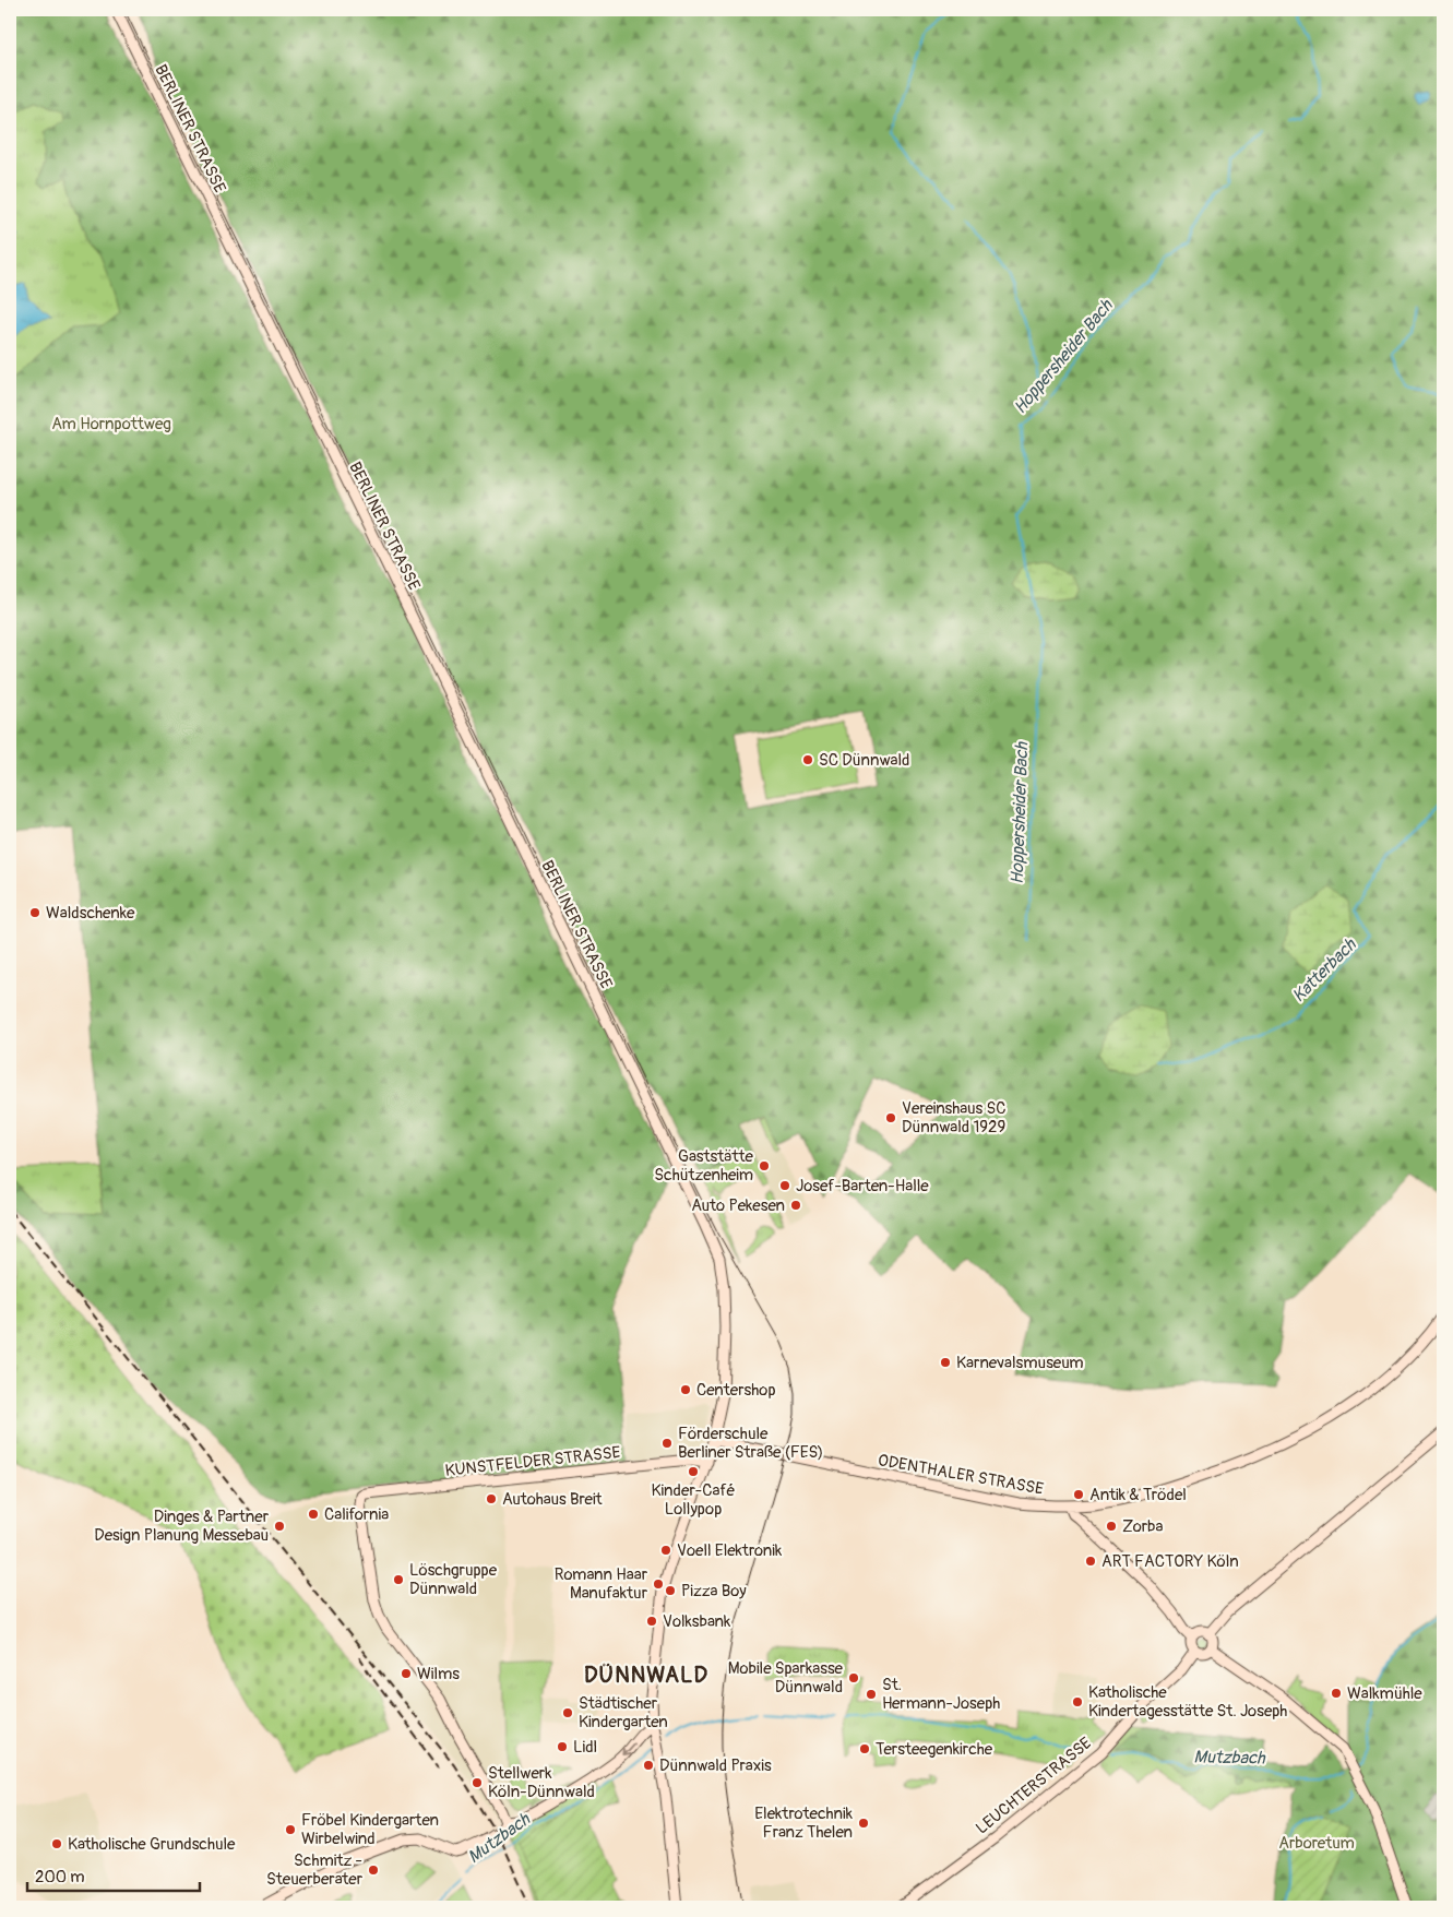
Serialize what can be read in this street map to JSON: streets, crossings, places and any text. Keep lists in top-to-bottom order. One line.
{"streets":{"main road":["BERLINER STRASSE","KUNSTFELDER STRASSE","ODENTHALER STRASSE","LEUCHTERSTRASSE"]},"crossings":[["BERLINER STRASSE","KUNSTFELDER STRASSE"],["BERLINER STRASSE","ODENTHALER STRASSE"]],"districts":["DÜNNWALD"],"water":["Hoppersheider Bach","Katterbach","Mutzbach"],"parks":["Am Hornpottweg","Arboretum"],"places":["SC Dünnwald","Waldschenke","Vereinshaus SC Dünnwald 1929","Gaststätte Schützenheim","Josef-Barten-Halle","Auto Pekesen","Karnevalsmuseum","Centershop","Förderschule Berliner Straße (FES)","Kinder-Café Lollypop","Antik & Trödel","Autohaus Breit","California","Dinges & Partner Design Planung Messebau","Zorba","Voell Elektronik","ART FACTORY Köln","Löschgruppe Dünnwald","Romann Haar Manufaktur","Pizza Boy","Volksbank","Wilms","Mobile Sparkasse Dünnwald","Walkmühle","St. Hermann-Joseph","Katholische Kindertagesstätte St. Joseph","Städtischer Kindergarten","Lidl","Tersteegenkirche","Dünnwald Praxis","Stellwerk Köln-Dünnwald","Elektrotechnik Franz Thelen","Fröbel Kindergarten Wirbelwind","Katholische Grundschule","Schmitz - Steuerberater"],"scale_bar":"200 m"}
